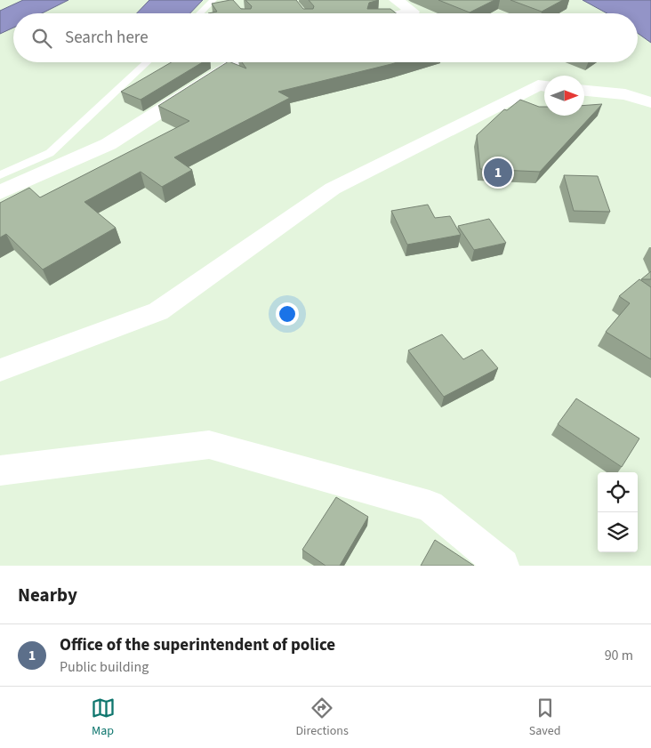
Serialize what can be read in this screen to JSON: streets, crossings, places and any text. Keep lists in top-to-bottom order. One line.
{"north":"right","page":{"search":"Search here","pins":"1","heading":"Nearby","list":[{"mark":"1","name":"Office of the superintendent of police","note":"Public building","value":"90 m"}],"nav":["Map","Directions","Saved"]}}
